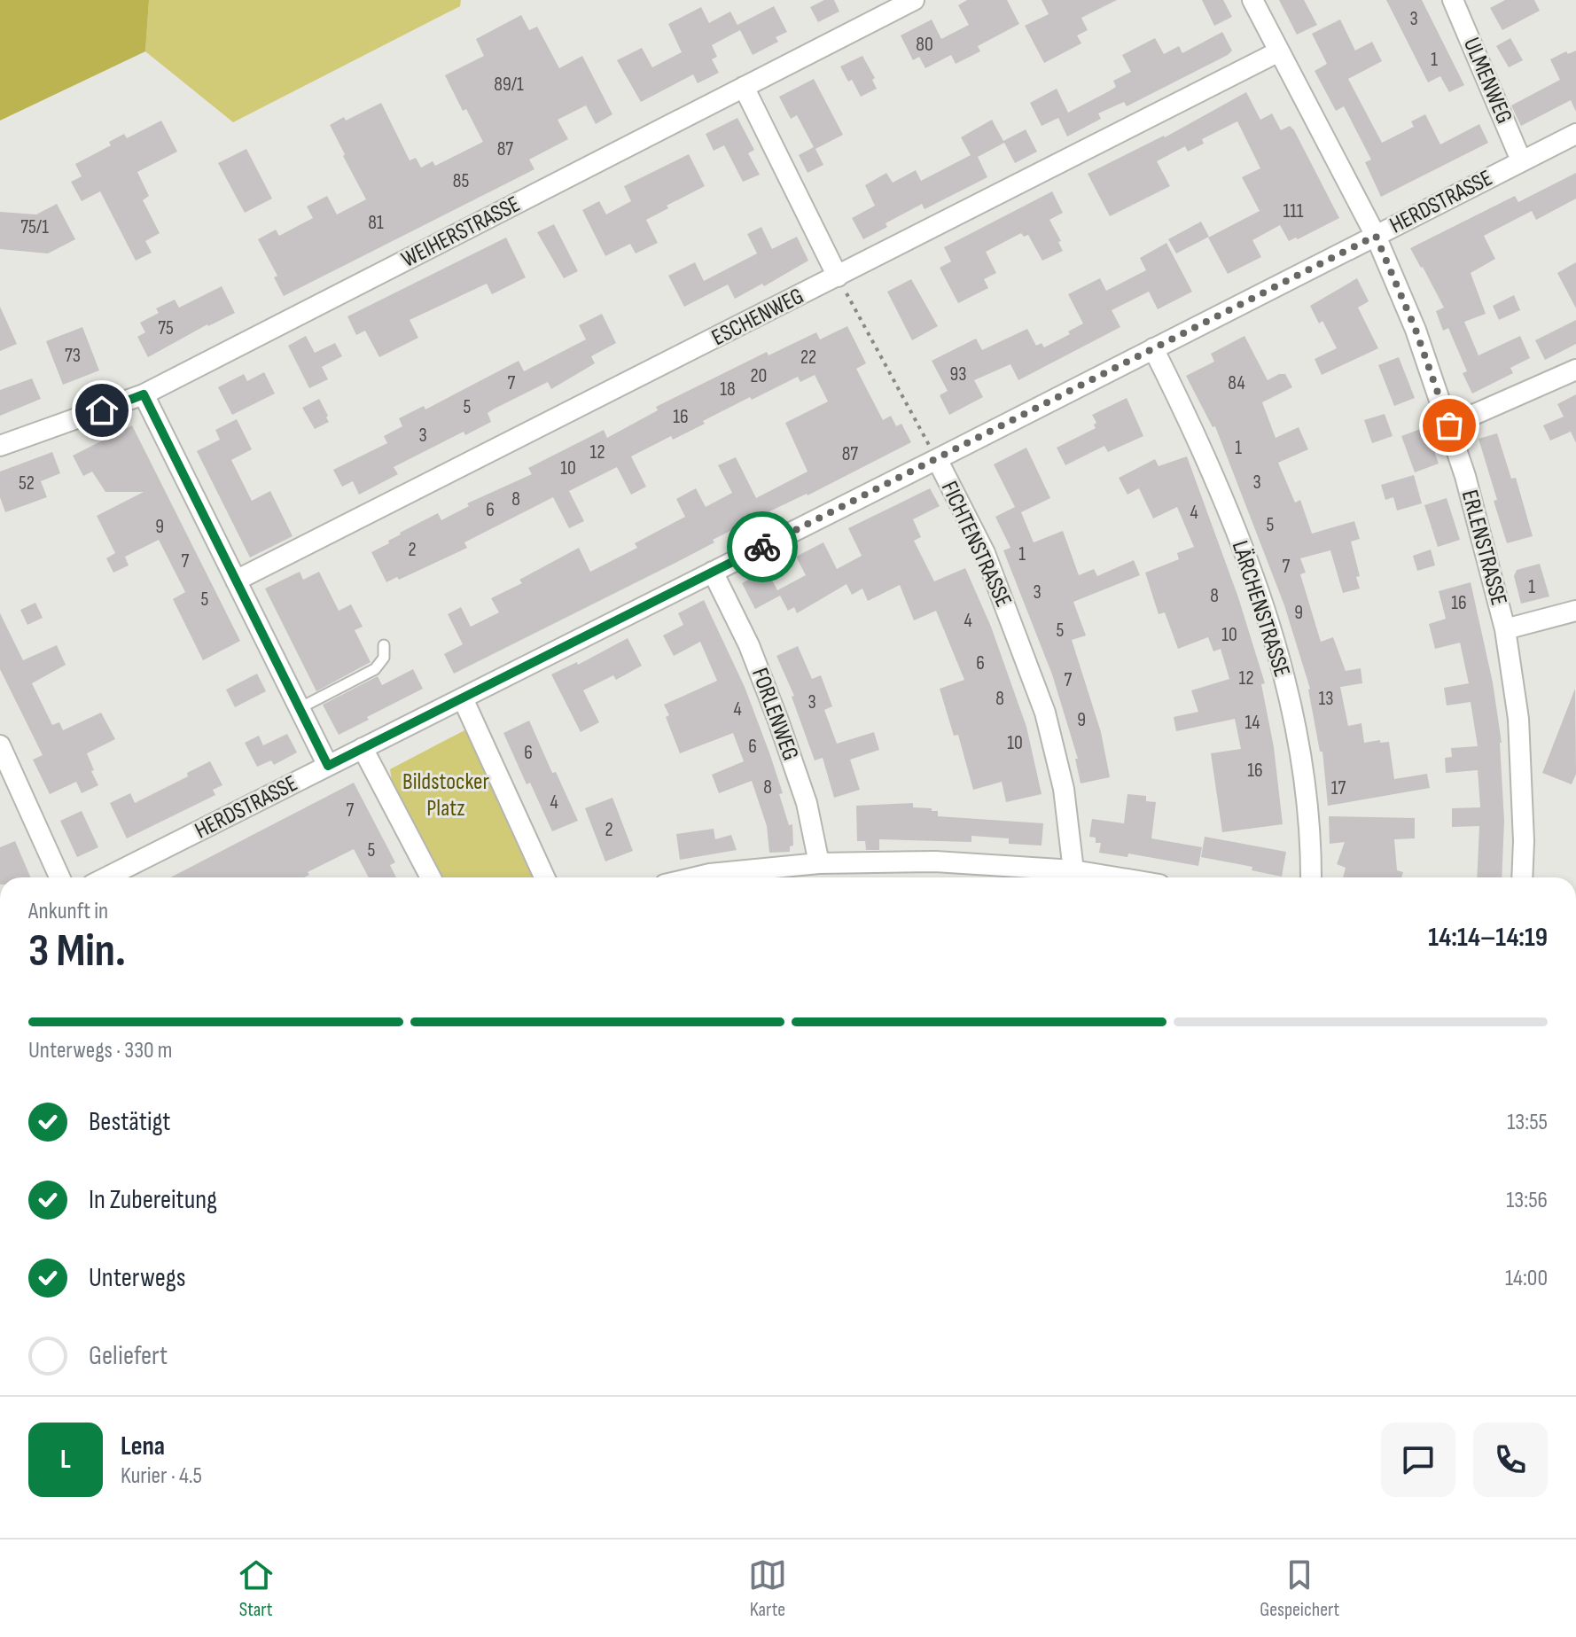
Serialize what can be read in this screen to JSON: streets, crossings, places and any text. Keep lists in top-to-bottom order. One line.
{"streets":{"street":["ULMENWEG","HERDSTRASSE","WEIHERSTRASSE","ESCHENWEG","FICHTENSTRASSE","ERLENSTRASSE","LÄRCHENSTRASSE","FORLENWEG"]},"crossings":[["ULMENWEG","HERDSTRASSE"],["HERDSTRASSE","FICHTENSTRASSE"],["HERDSTRASSE","ERLENSTRASSE"],["HERDSTRASSE","LÄRCHENSTRASSE"],["HERDSTRASSE","FORLENWEG"],["ESCHENWEG","FICHTENSTRASSE"],["ESCHENWEG","ERLENSTRASSE"]],"parks":["Bildstocker Platz"],"house_numbers":["3","80","1","89/1","87","85","111","81","75/1","75","73","22","93","20","7","84","18","5","16","3","1","12","87","10","3","52","8","6","4","5","9","2","1","7","7","1","3","8","5","16","9","4","5","10","6","12","7","8","13","3","4","9","14","10","6","6","16","8","17","4","7","2","5"],"page":{"heading":["3 Min.","Ankunft in","14:14–14:19"],"panel":["Lena","Kurier · 4.5"],"bar":"Unterwegs · 330 m","list":[["Bestätigt","13:55"],["In Zubereitung","13:56"],["Unterwegs","14:00"],"Geliefert"],"round":"L","tabs":["Start","Karte","Gespeichert"]}}
